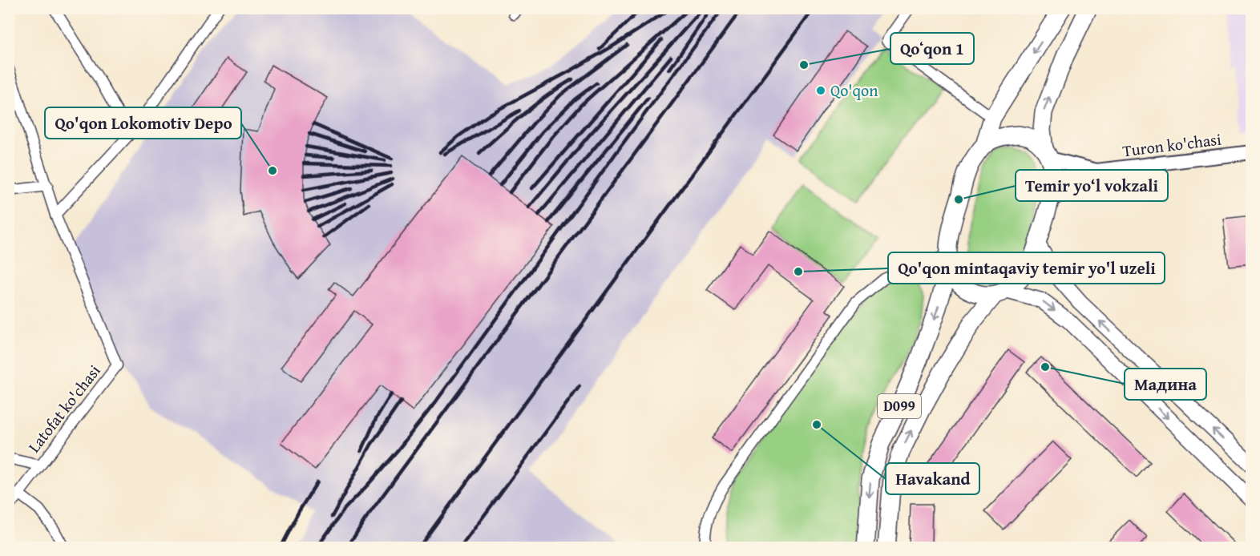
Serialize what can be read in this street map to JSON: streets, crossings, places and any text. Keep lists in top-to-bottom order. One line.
{"streets":{"highway":["D099"],"main road":["Turon ko'chasi"],"street":["Latofat ko'chasi"]},"crossings":[["Turon ko'chasi","D099"]],"places":["Qoʻqon 1","Qo'qon","Qo'qon Lokomotiv Depo","Temir yo‘l vokzali","Qo'qon mintaqaviy temir yo'l uzeli","Мадина","Havakand"]}
